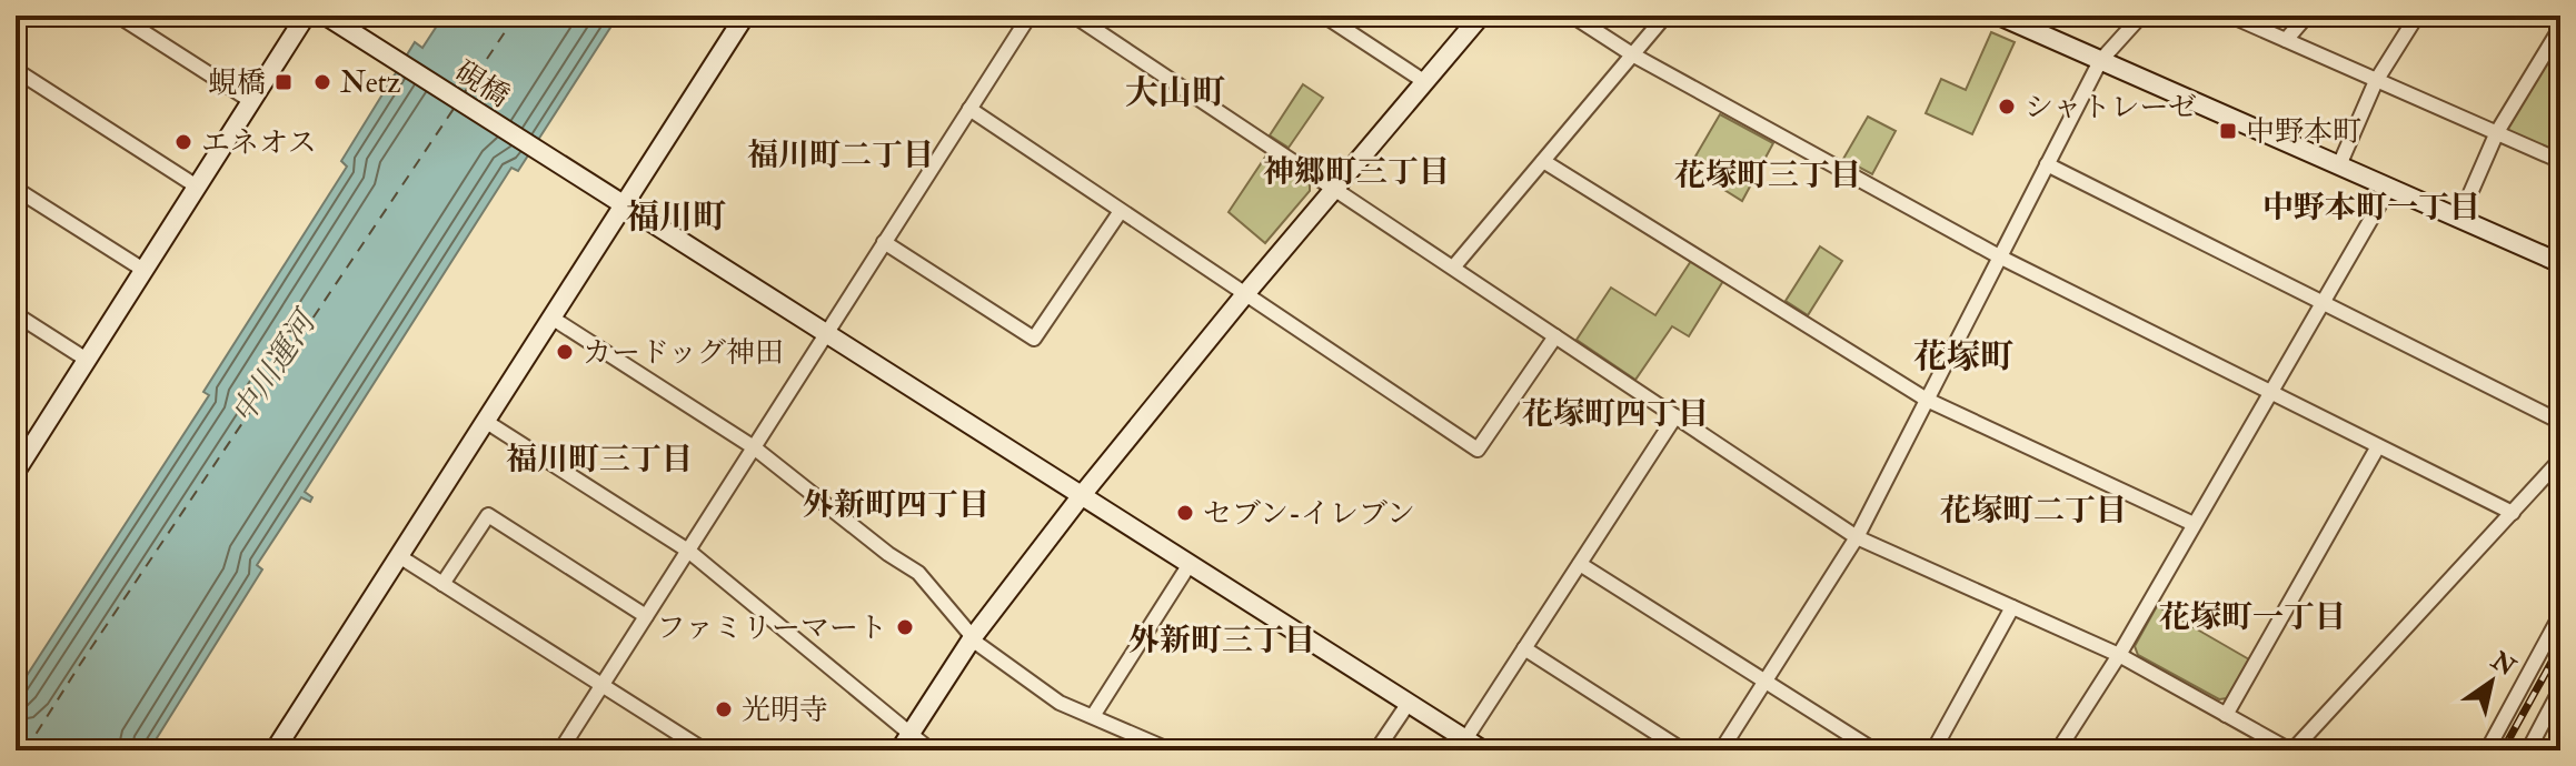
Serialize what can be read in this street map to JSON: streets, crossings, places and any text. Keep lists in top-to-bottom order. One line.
{"streets":{"street":["硯橋"]},"districts":["大山町","福川町二丁目","神郷町三丁目","花塚町三丁目","中野本町一丁目","福川町","花塚町","花塚町四丁目","福川町三丁目","外新町四丁目","花塚町二丁目","花塚町一丁目","外新町三丁目"],"water":["中川運河"],"places":{"transit":["蜆橋","中野本町"],"other":["Netz","シャトレーゼ","エネオス","カードッグ神田","セブン-イレブン","ファミリーマート","光明寺"]},"north":"top right"}
